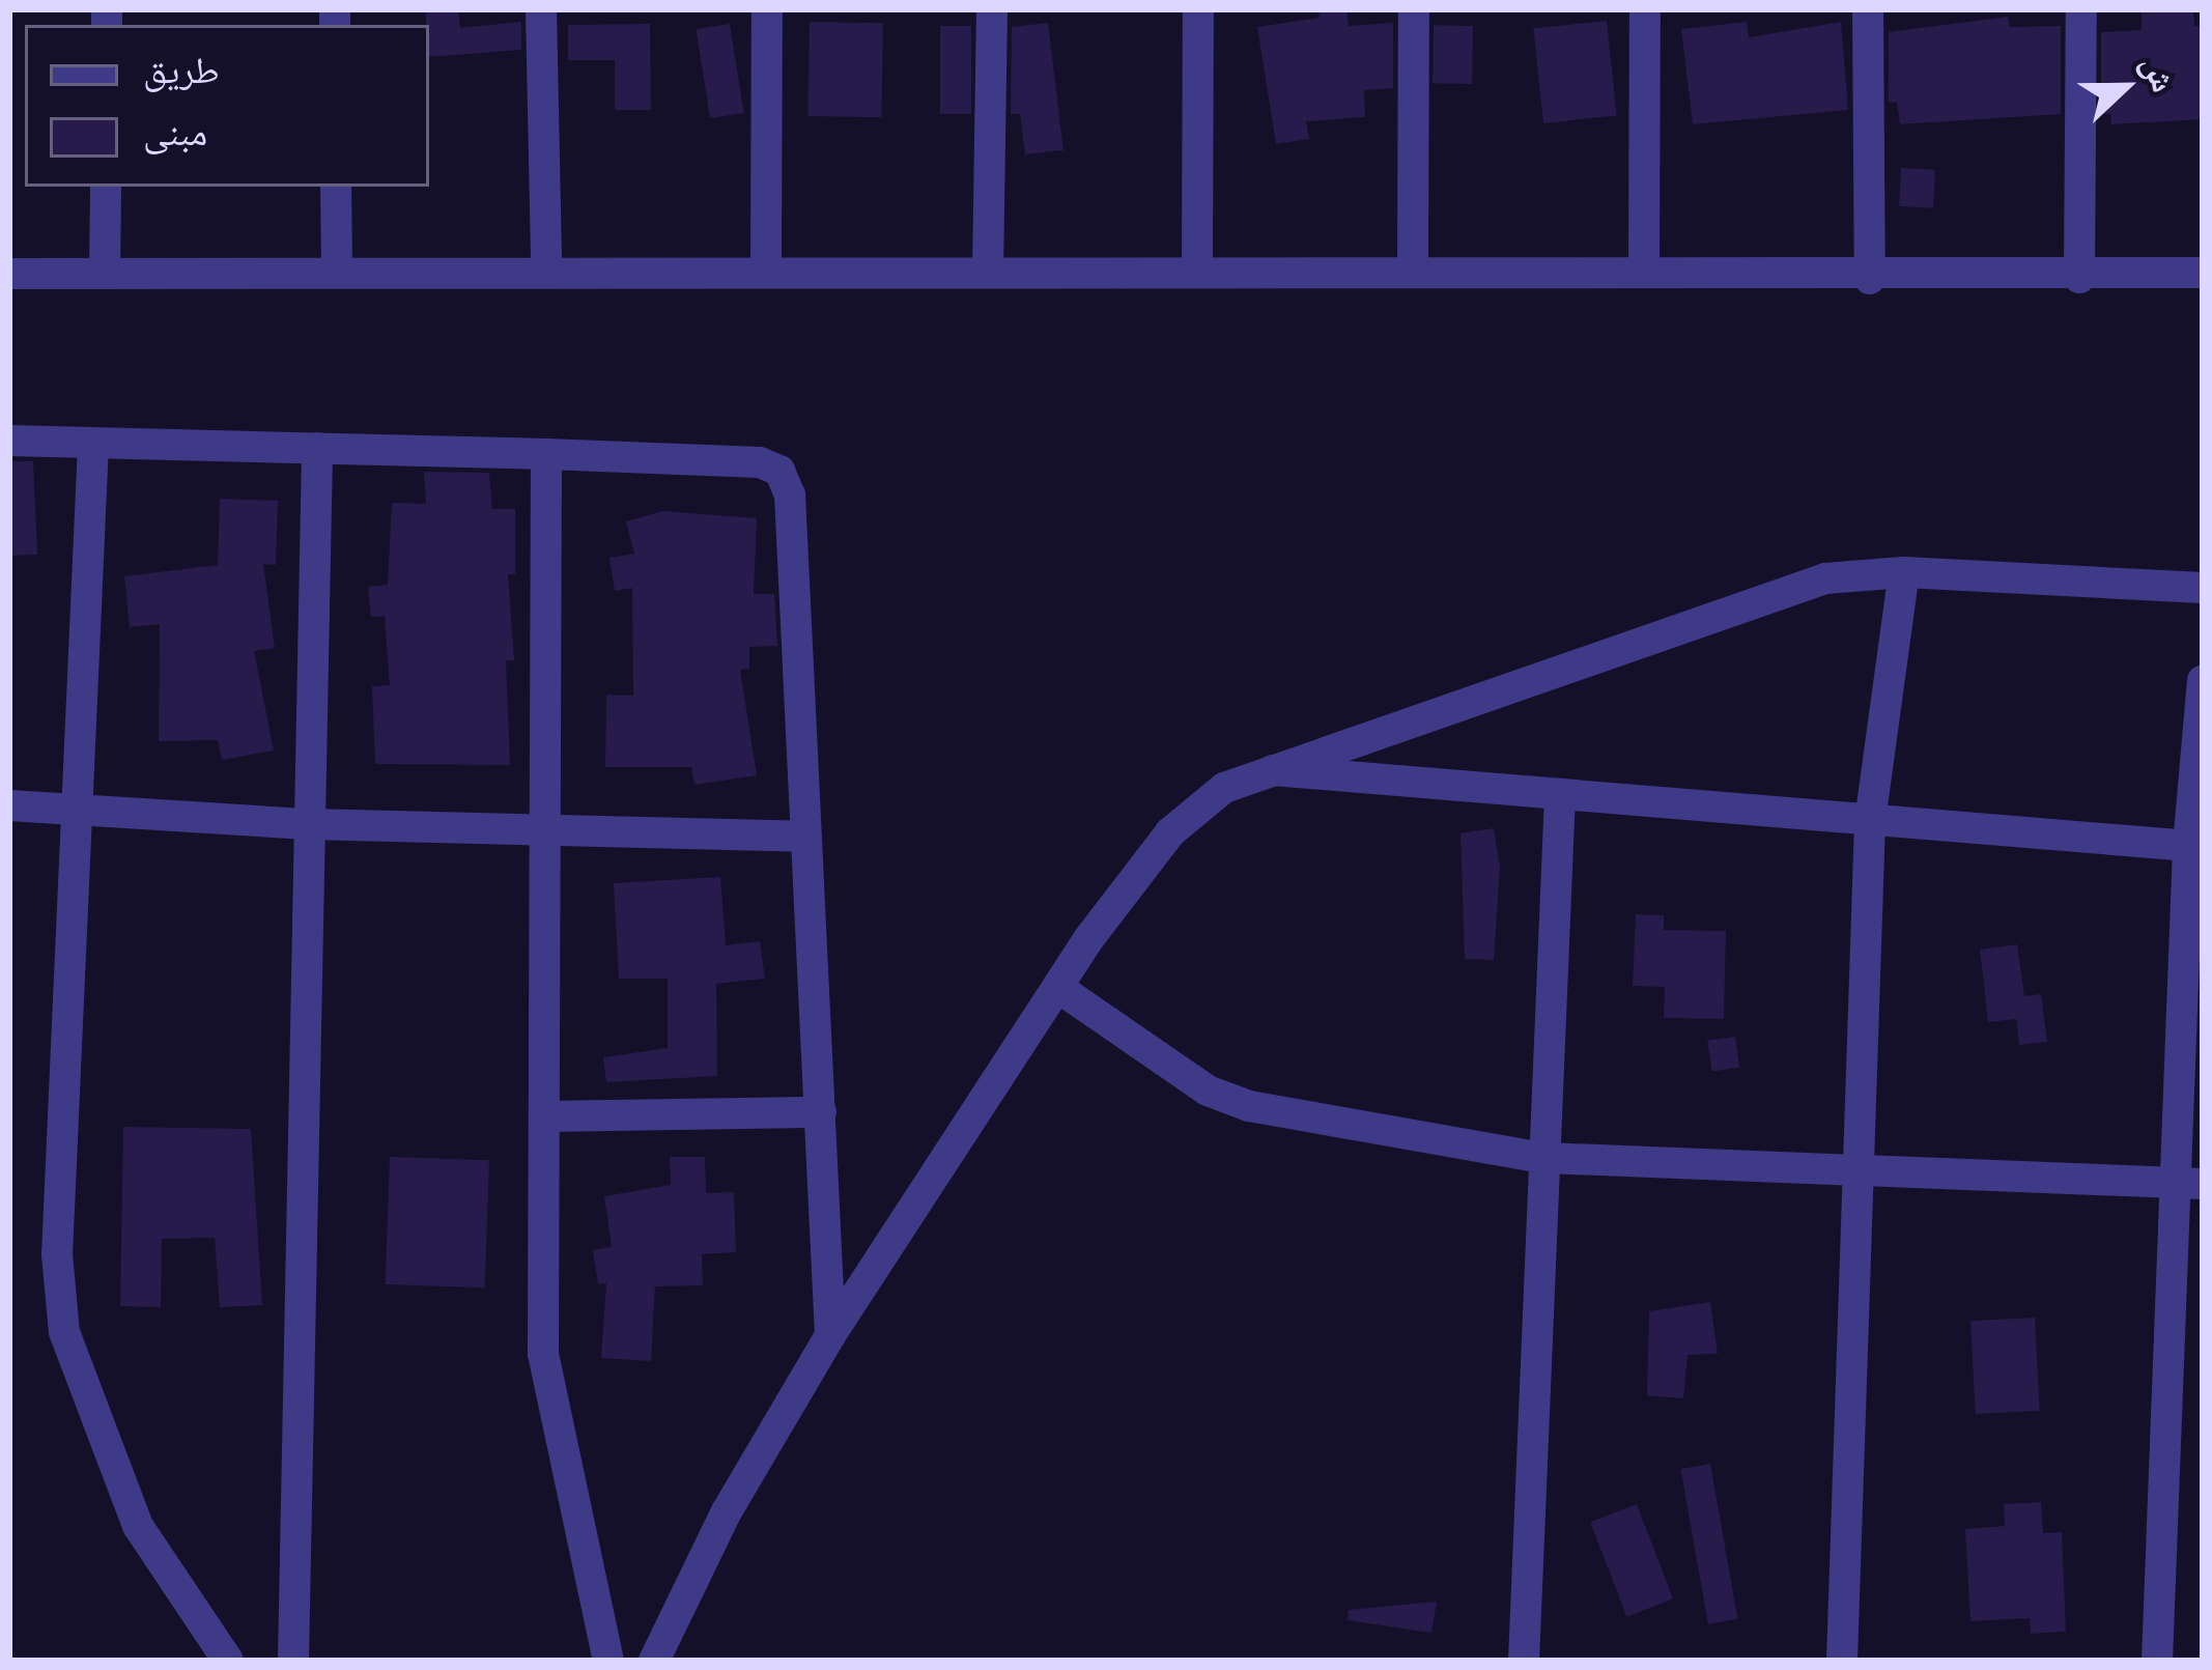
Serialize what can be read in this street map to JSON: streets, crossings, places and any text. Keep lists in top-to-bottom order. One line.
{"legend":["طريق","مبنى"],"north":"right"}
